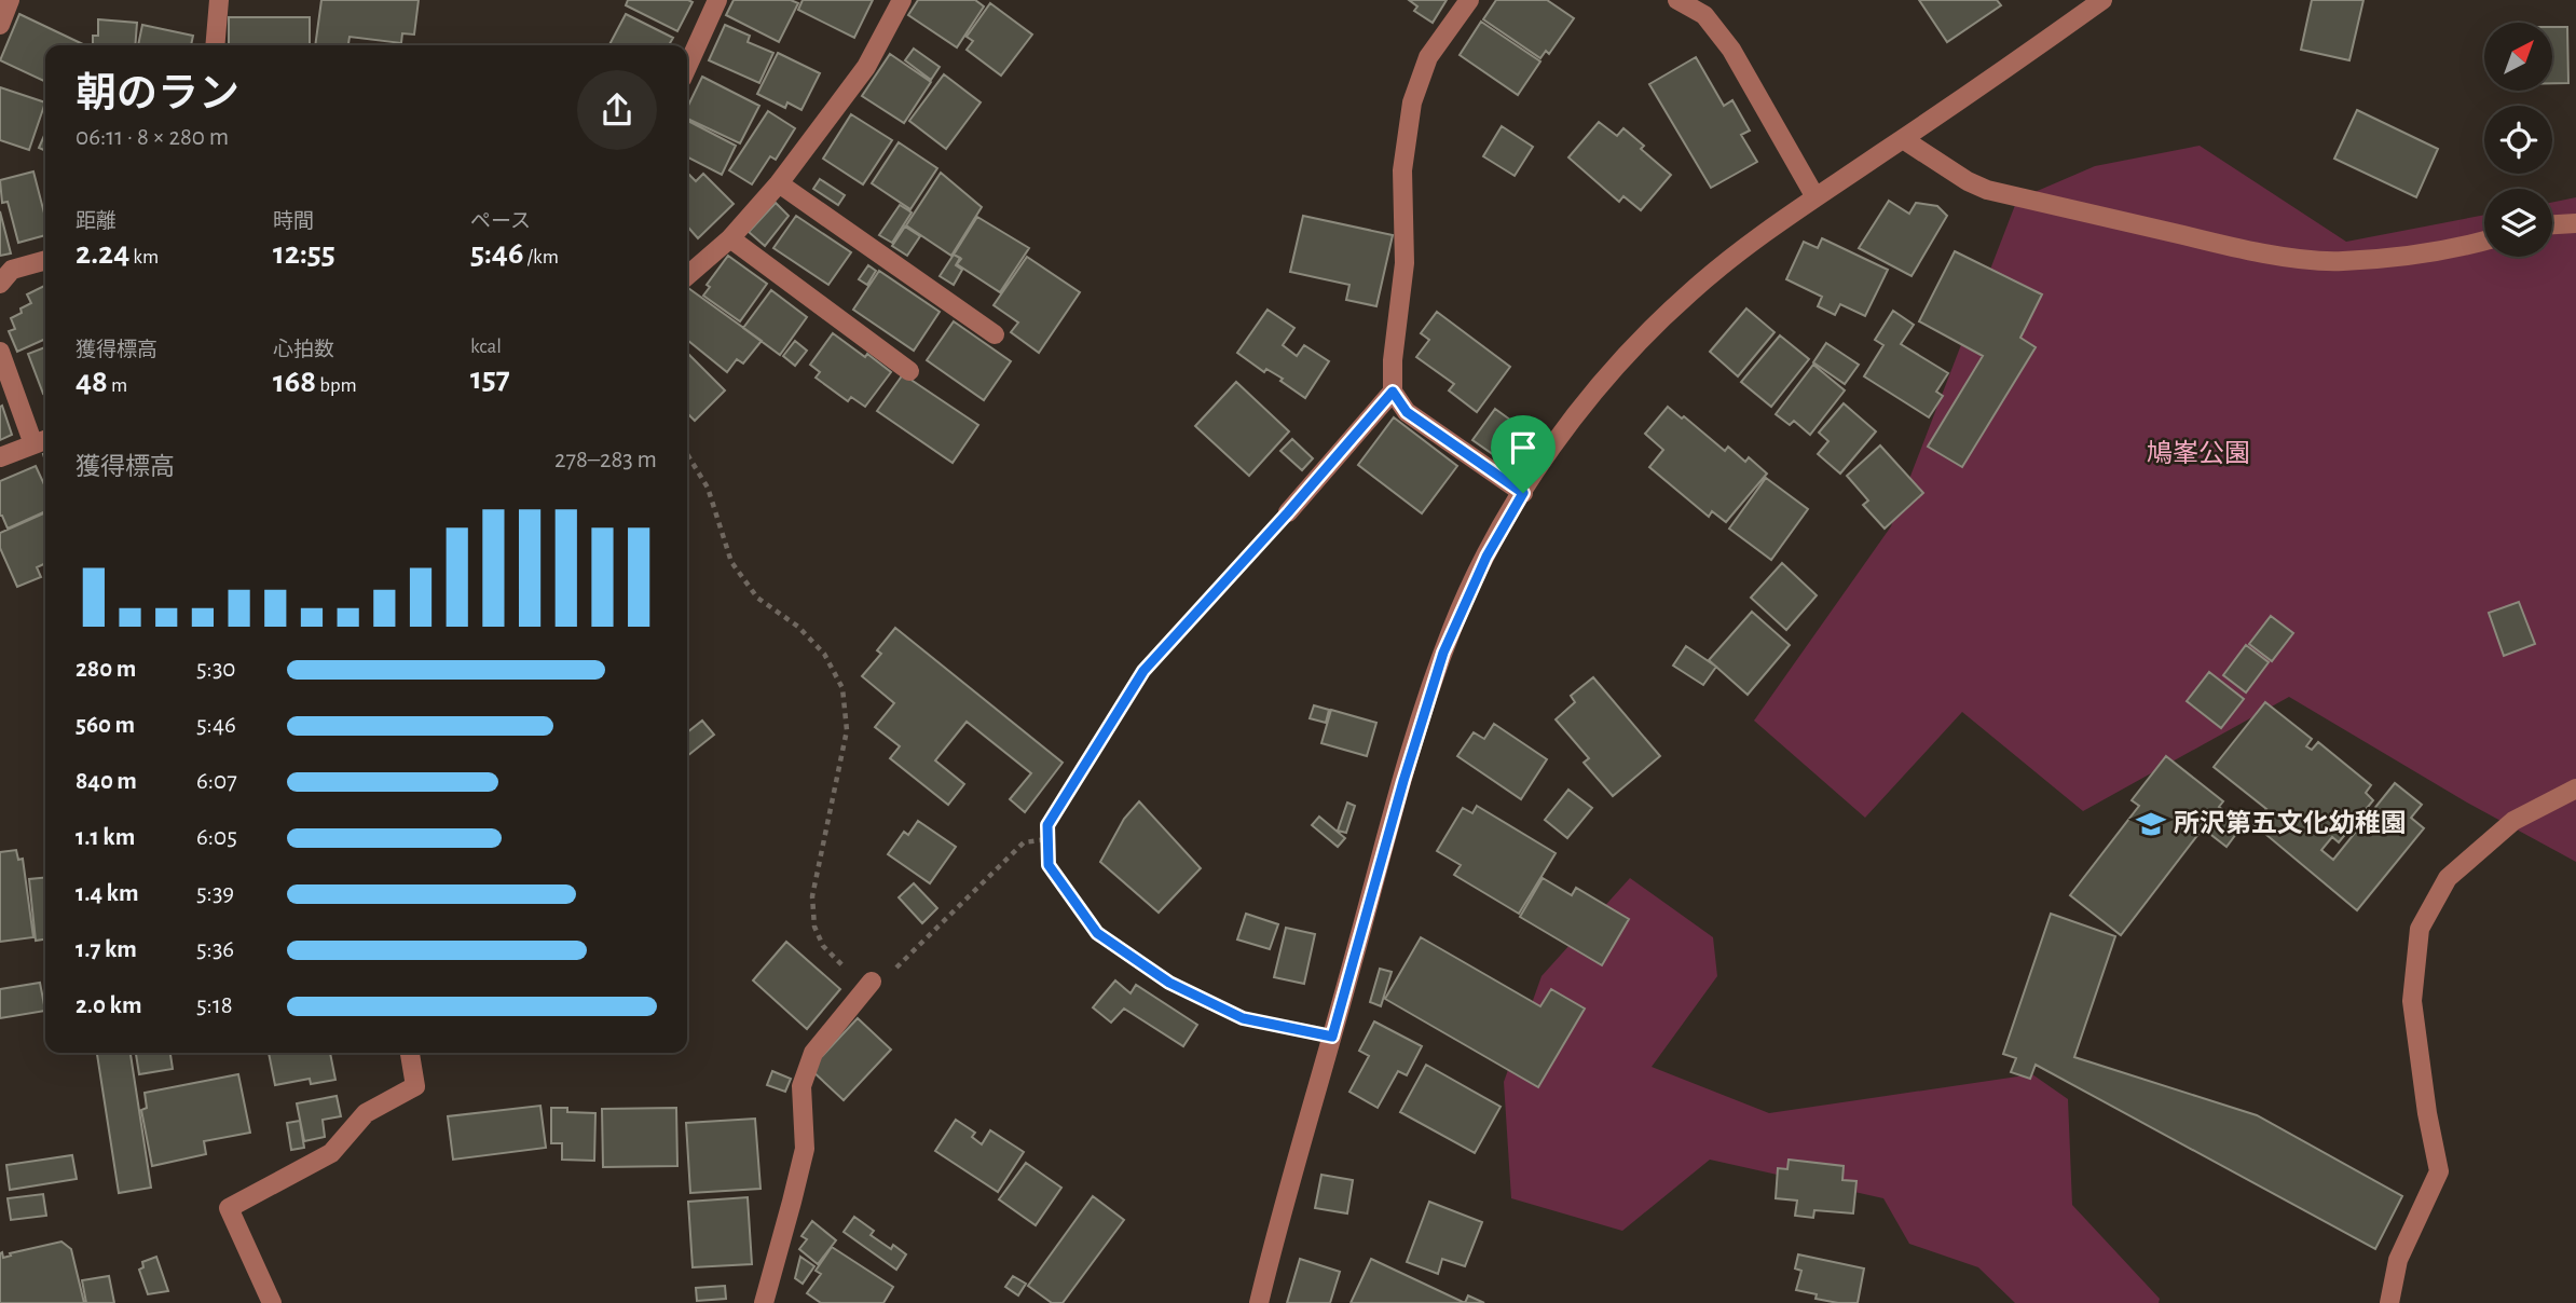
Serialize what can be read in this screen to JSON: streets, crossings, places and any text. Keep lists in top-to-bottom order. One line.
{"parks":["鳩峯公園"],"places":{"school or university":["所沢第五文化幼稚園"]},"north":"top right","page":{"heading":["朝のラン","06:11 · 8 × 280 m"],"stats":[["距離","2.24 km"],["時間","12:55"],["ペース","5:46 /km"],["獲得標高","48 m"],["心拍数","168 bpm"],["kcal","157"]],"chart":["獲得標高","278–283 m"],"list":[{"name":"280 m","note":"5:30"},{"name":"560 m","note":"5:46"},{"name":"840 m","note":"6:07"},{"name":"1.1 km","note":"6:05"},{"name":"1.4 km","note":"5:39"},{"name":"1.7 km","note":"5:36"},{"name":"2.0 km","note":"5:18"}]}}
